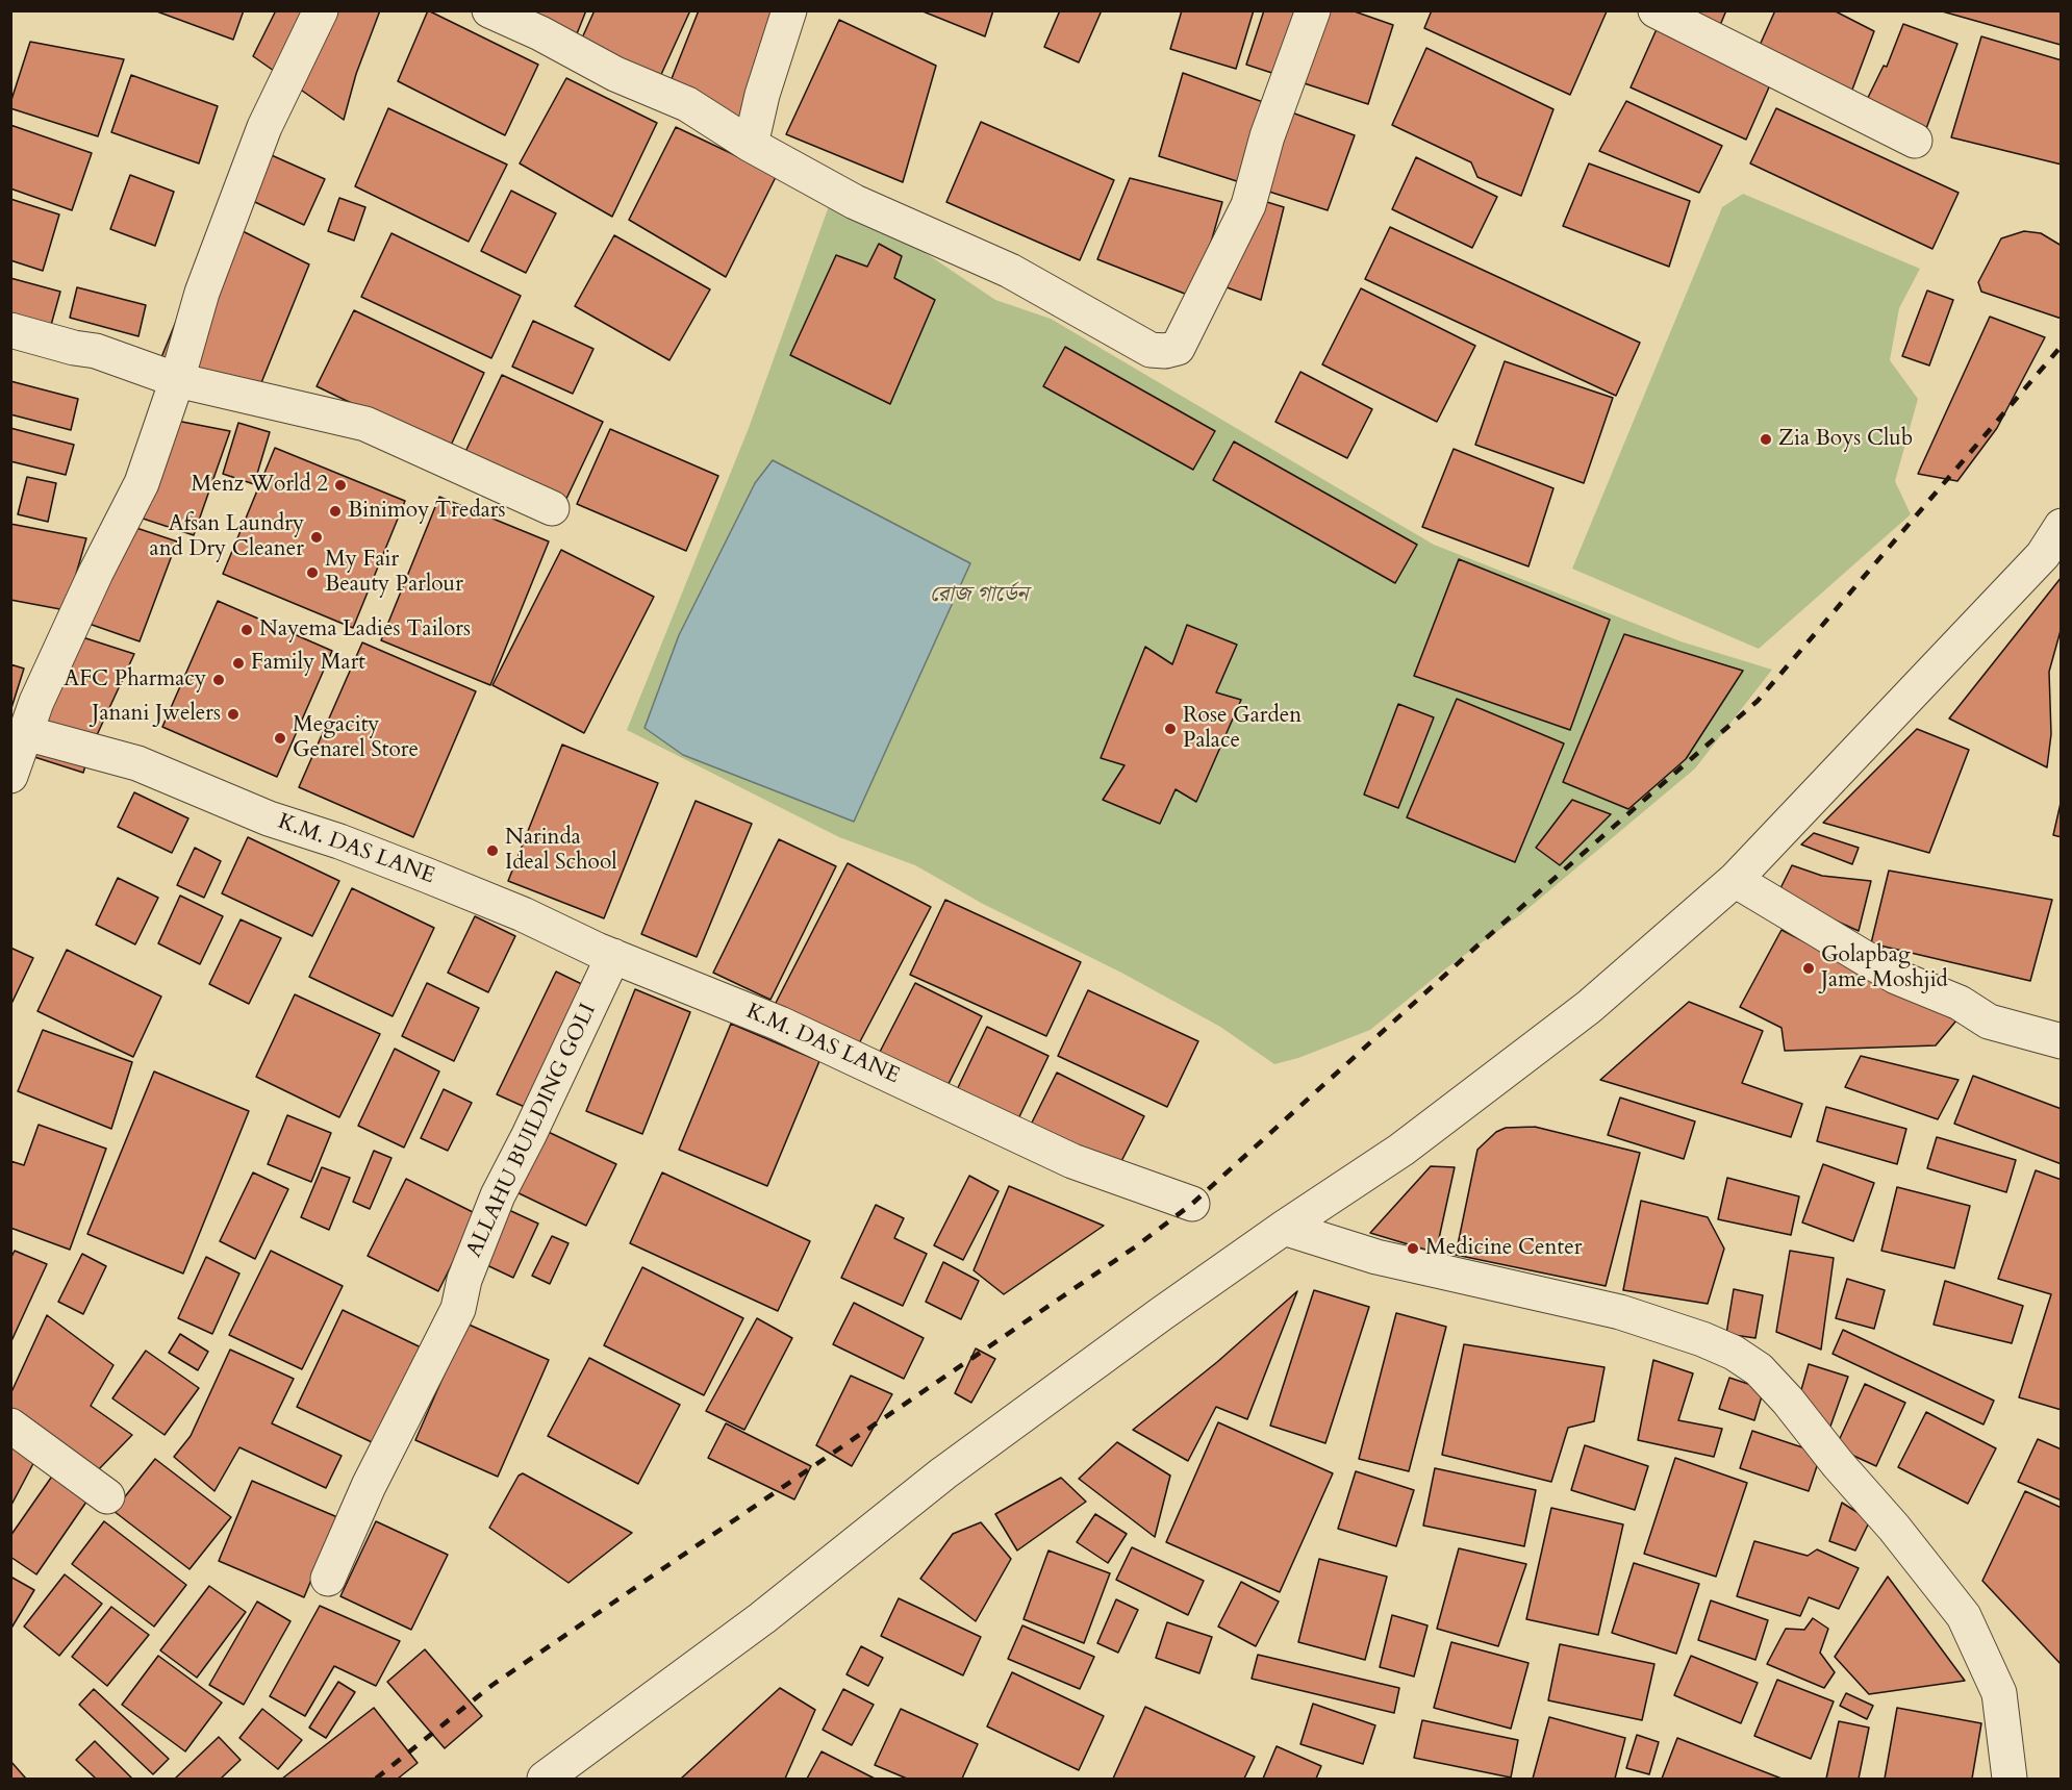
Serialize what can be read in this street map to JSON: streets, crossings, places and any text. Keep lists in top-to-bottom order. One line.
{"streets":{"street":["K.M. DAS LANE","ALLAHU BUILDING GOLI"]},"crossings":[["K.M. DAS LANE","ALLAHU BUILDING GOLI"]],"parks":["রোজ গার্ডেন"],"places":["Zia Boys Club","Menz World 2","Binimoy Tredars","Afsan Laundry and Dry Cleaner","My Fair Beauty Parlour","Nayema Ladies Tailors","Family Mart","AFC Pharmacy","Janani Jwelers","Rose Garden Palace","Megacity Genarel Store","Narinda Ideal School","Golapbag Jame Moshjid","Medicine Center"]}
